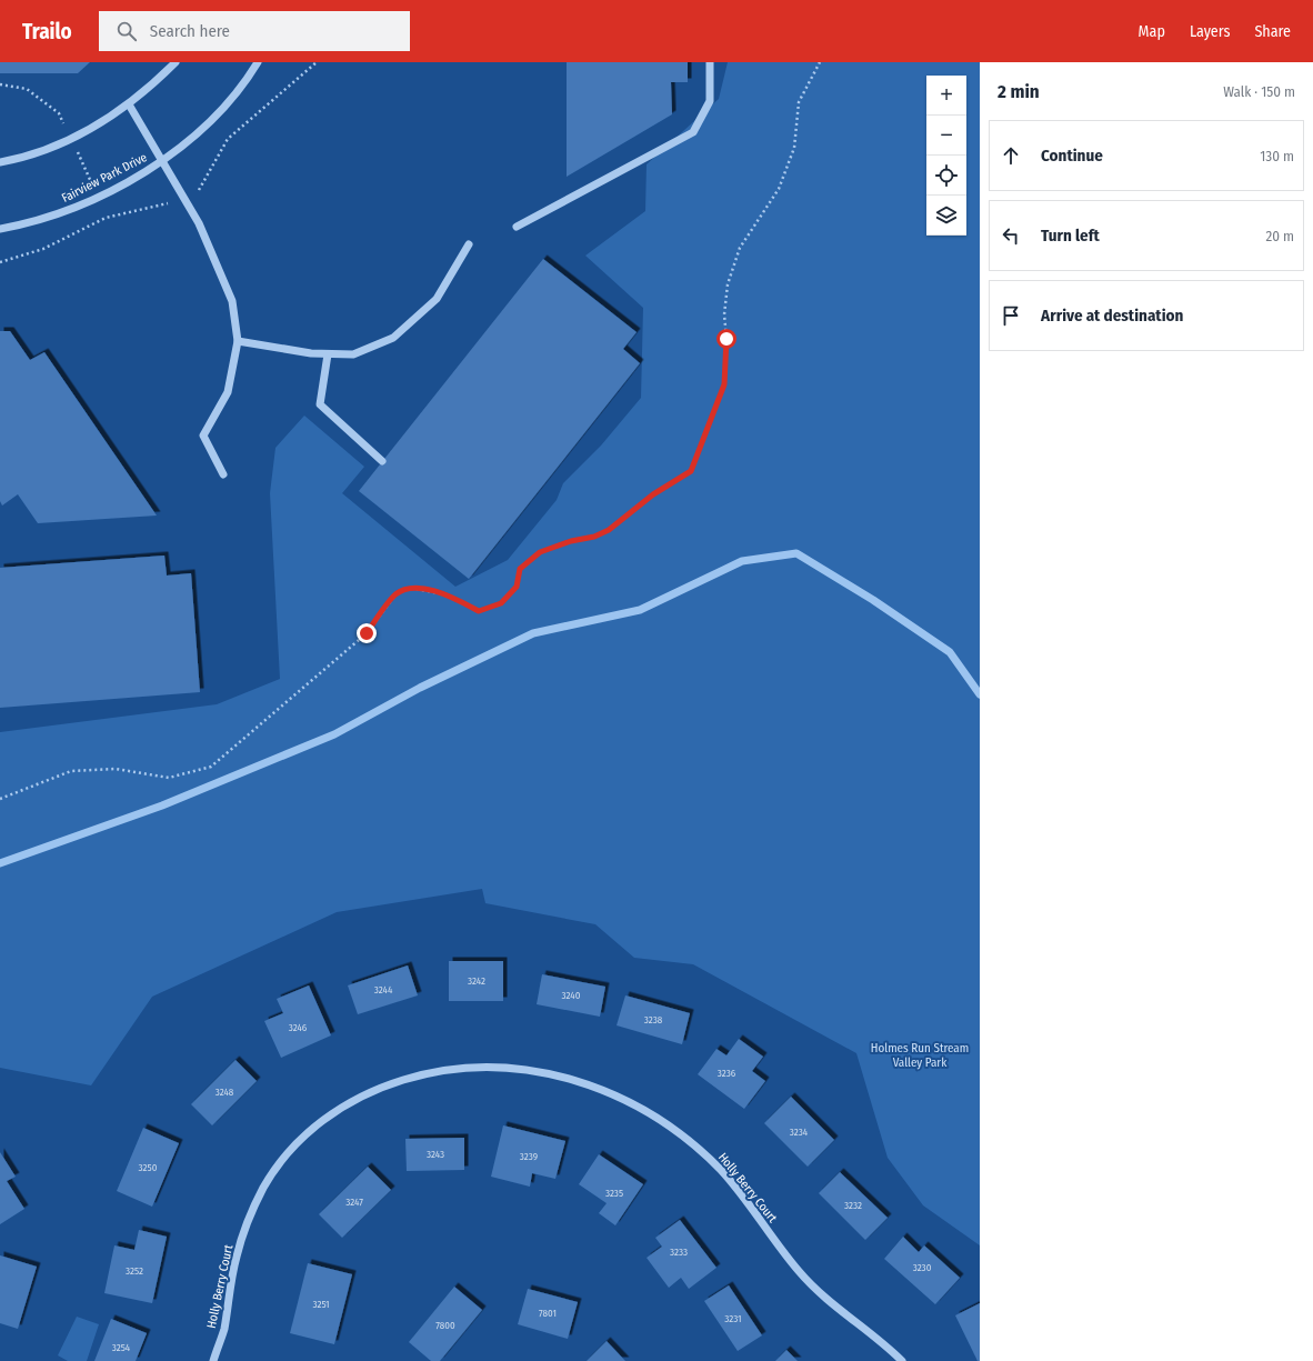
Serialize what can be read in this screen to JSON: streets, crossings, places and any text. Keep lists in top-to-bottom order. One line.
{"streets":{"street":["Fairview Park Drive","Holly Berry Court"]},"parks":["Holmes Run Stream Valley Park"],"house_numbers":["3242","3244","3240","3238","3246","3236","3248","3234","3243","3239","3250","3235","3247","3232","3233","3230","3252","3251","7801","3231","7800","3254"],"page":{"header":"Trailo","search":"Search here","nav":["Map","Layers","Share"],"heading":["2 min","Walk · 150 m"],"map_buttons":["+","−"],"list":[["Continue","130 m"],["Turn left","20 m"],"Arrive at destination"]}}
